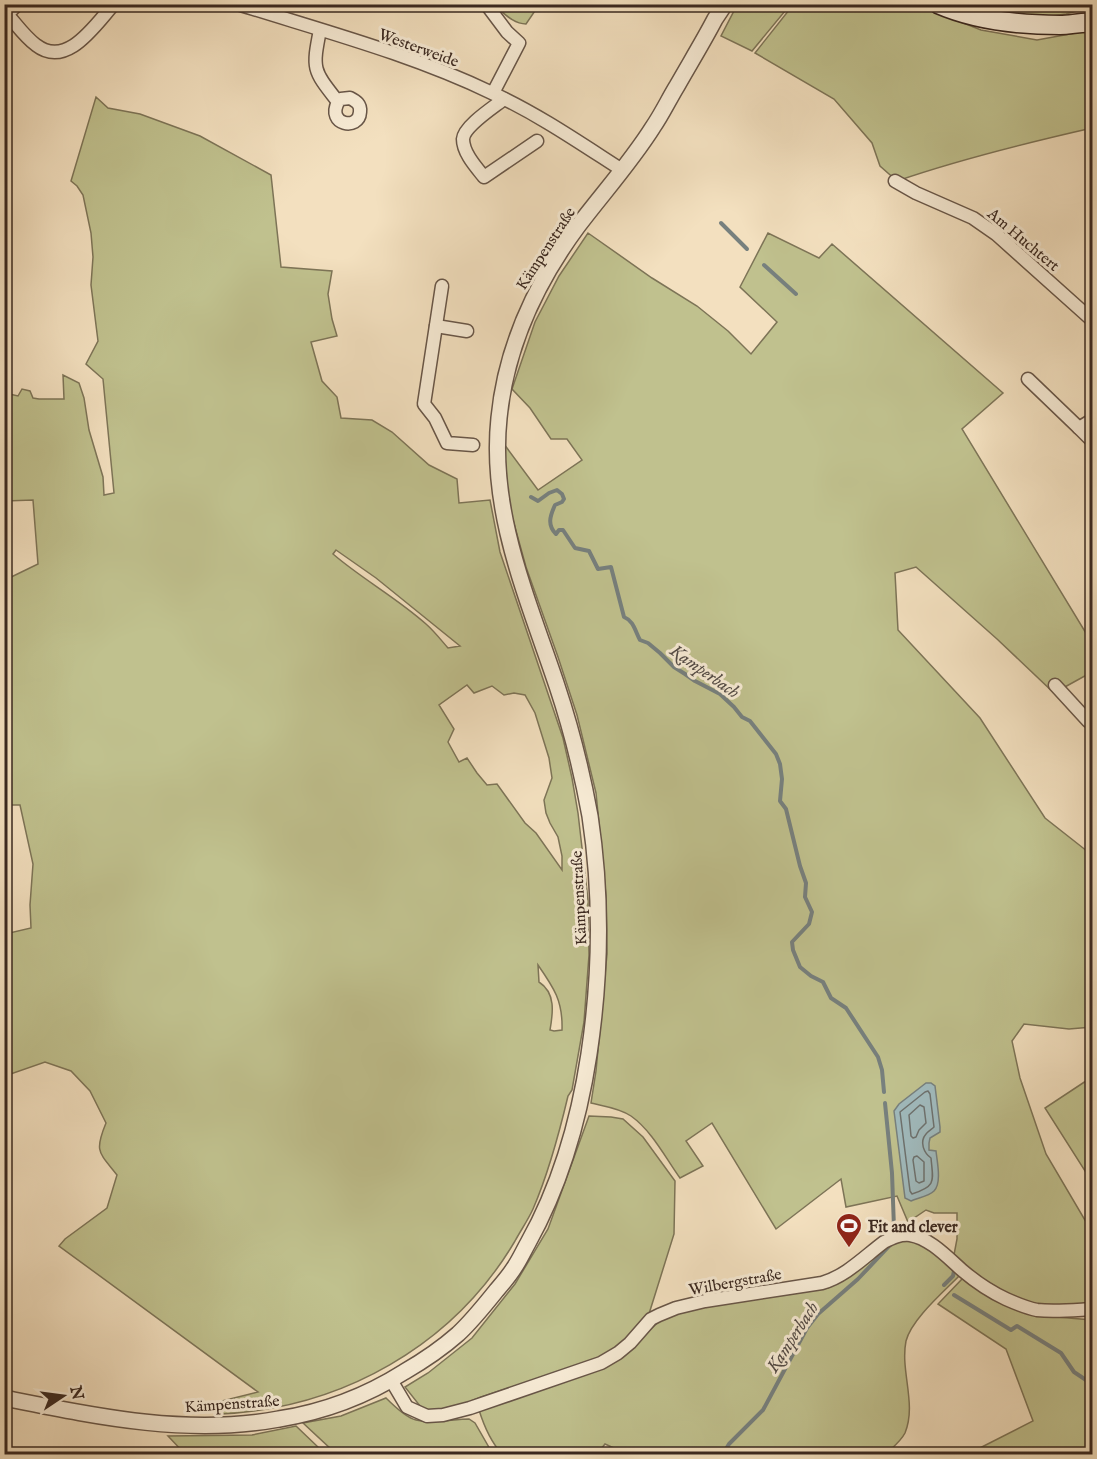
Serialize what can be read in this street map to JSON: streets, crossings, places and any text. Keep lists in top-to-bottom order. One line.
{"streets":{"street":["Westerweide","Am Huchtert","Kämpenstraße","Wilbergstraße"]},"crossings":[["Westerweide","Kämpenstraße"],["Kämpenstraße","Wilbergstraße"]],"water":["Kamperbach"],"places":{"sports":["Fit and clever"]},"north":"right"}
